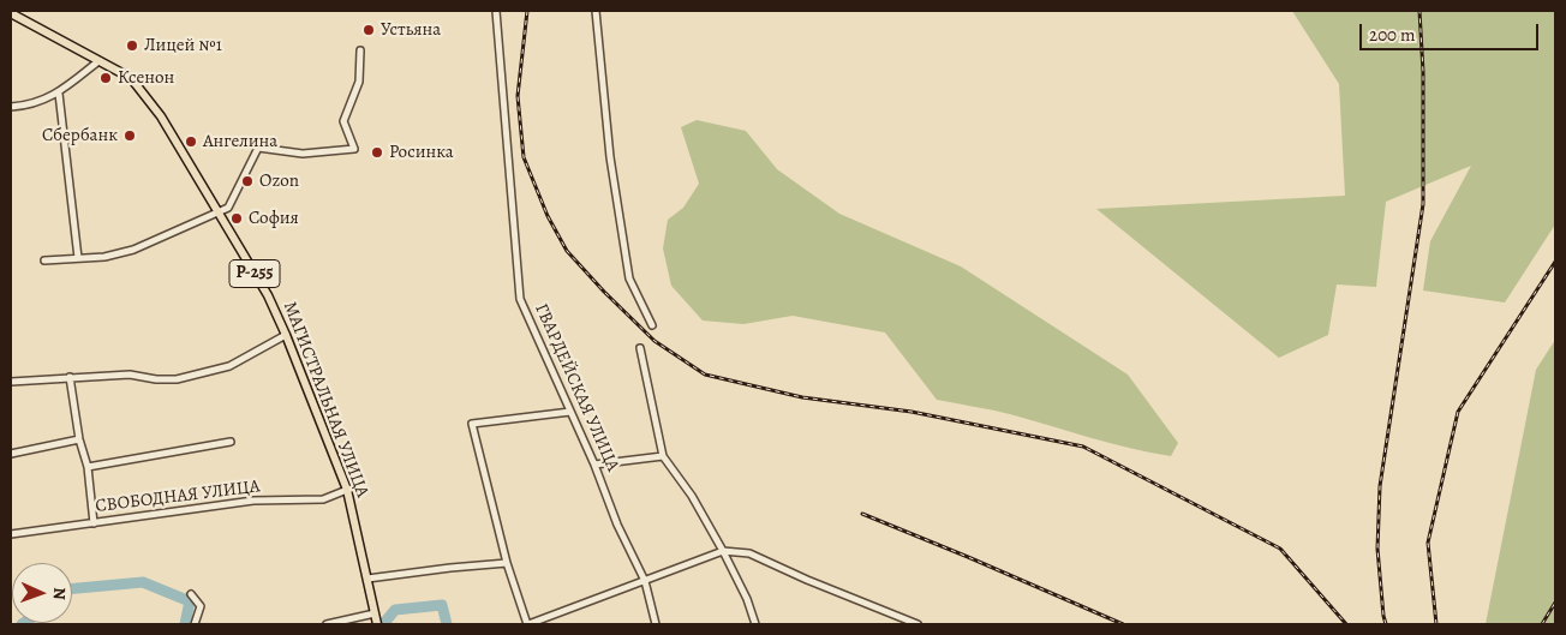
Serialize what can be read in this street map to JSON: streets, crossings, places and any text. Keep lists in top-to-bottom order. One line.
{"streets":{"main road":["Р-255","МАГИСТРАЛЬНАЯ УЛИЦА"],"street":["ГВАРДЕЙСКАЯ УЛИЦА","СВОБОДНАЯ УЛИЦА"]},"crossings":[["МАГИСТРАЛЬНАЯ УЛИЦА","СВОБОДНАЯ УЛИЦА"]],"places":["Устьяна","Лицей №1","Ксенон","Сбербанк","Ангелина","Росинка","Ozon","София"],"scale_bar":"200 m","north":"right"}
